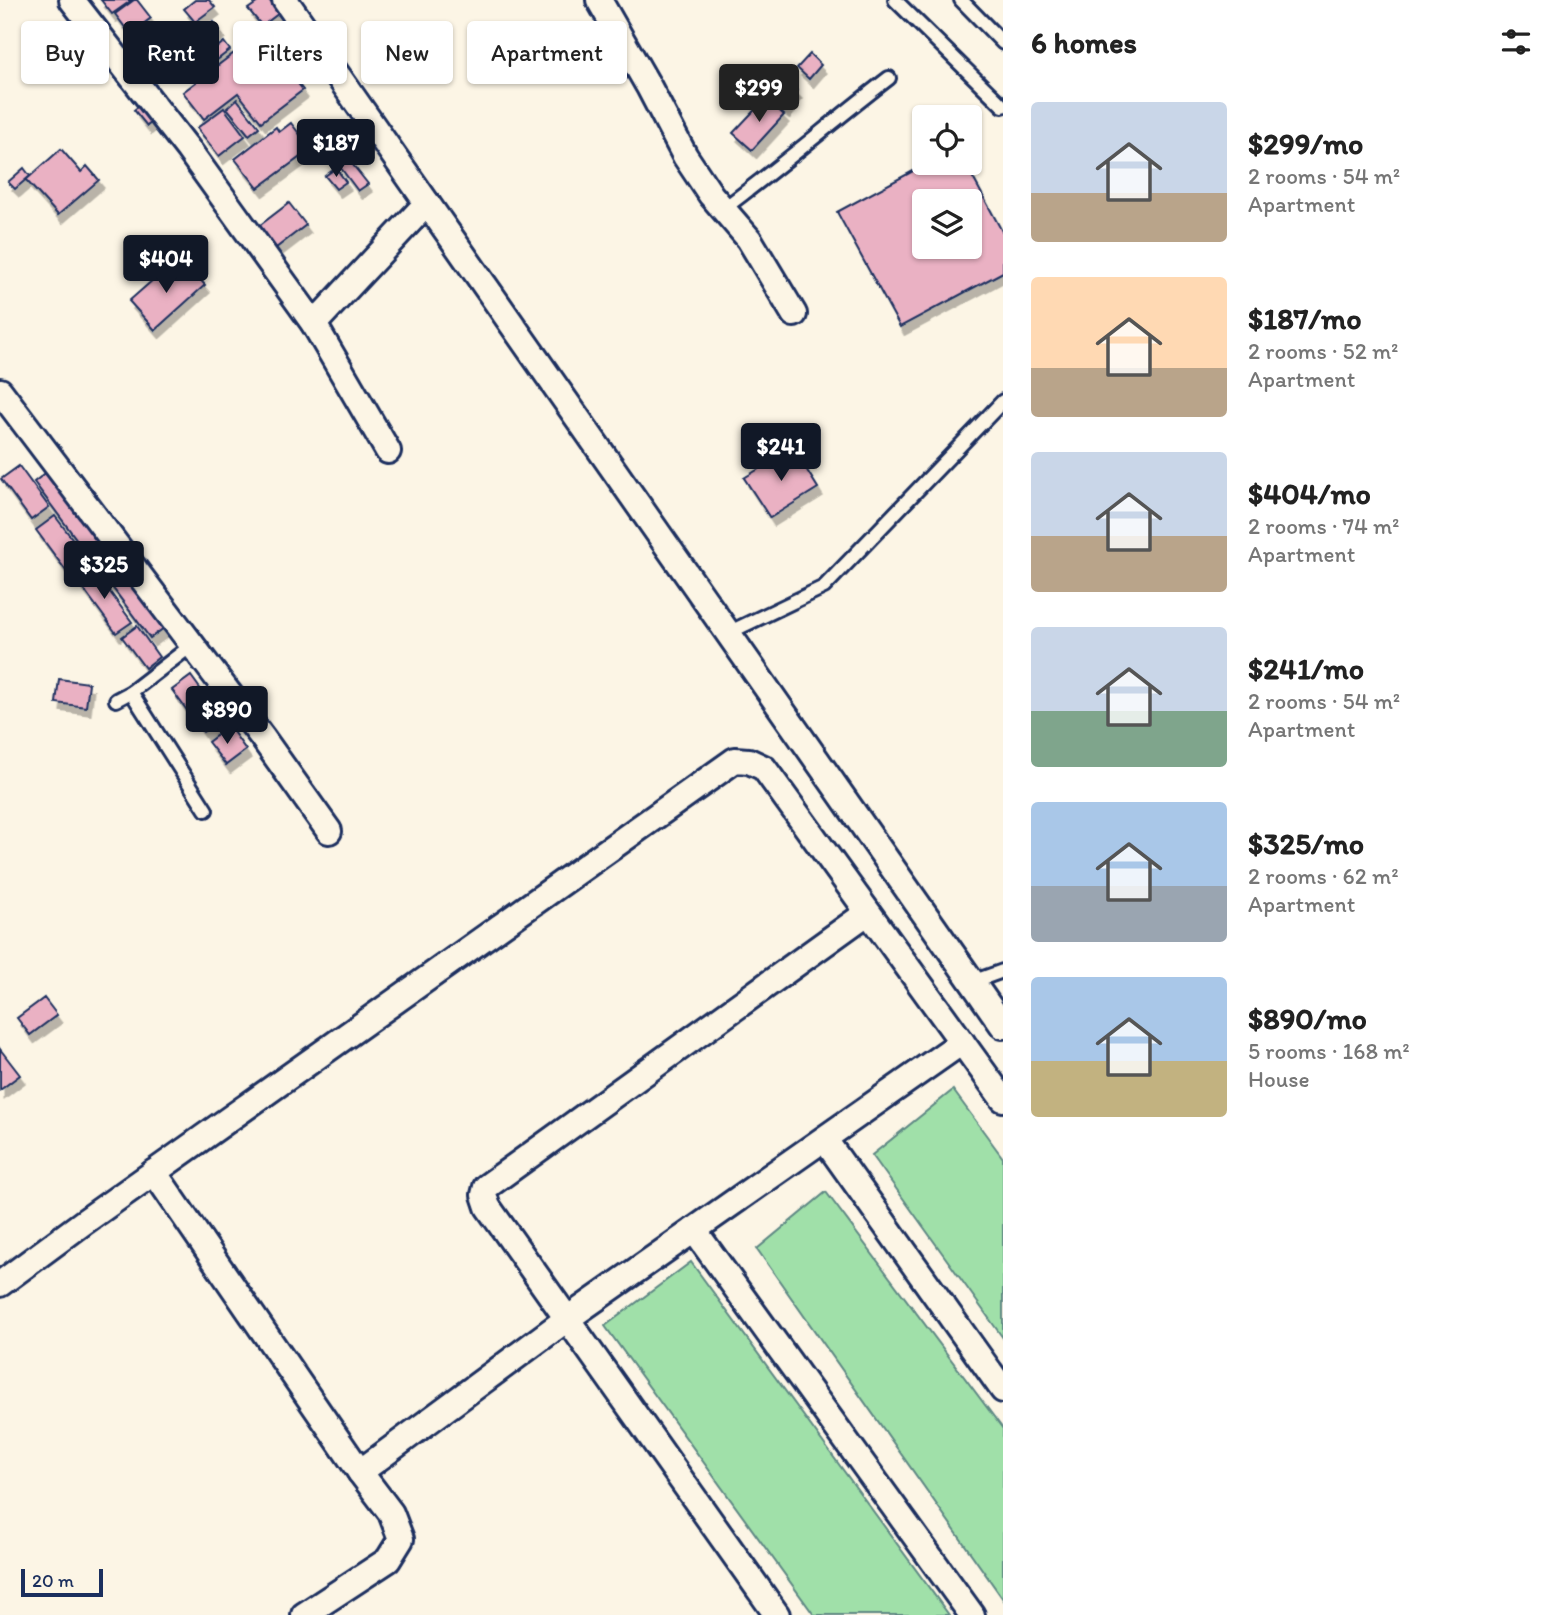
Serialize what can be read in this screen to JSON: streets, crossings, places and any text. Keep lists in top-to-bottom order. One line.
{"scale_bar":"20 m","page":{"heading":"6 homes","chip":["Buy","Rent","Filters","New","Apartment"],"price":["$299","$187","$404","$241","$325","$890"],"list":[{"name":"$299/mo","note":"2 rooms · 54 m² · Apartment"},{"name":"$187/mo","note":"2 rooms · 52 m² · Apartment"},{"name":"$404/mo","note":"2 rooms · 74 m² · Apartment"},{"name":"$241/mo","note":"2 rooms · 54 m² · Apartment"},{"name":"$325/mo","note":"2 rooms · 62 m² · Apartment"},{"name":"$890/mo","note":"5 rooms · 168 m² · House"}],"scale":"20 m"}}
